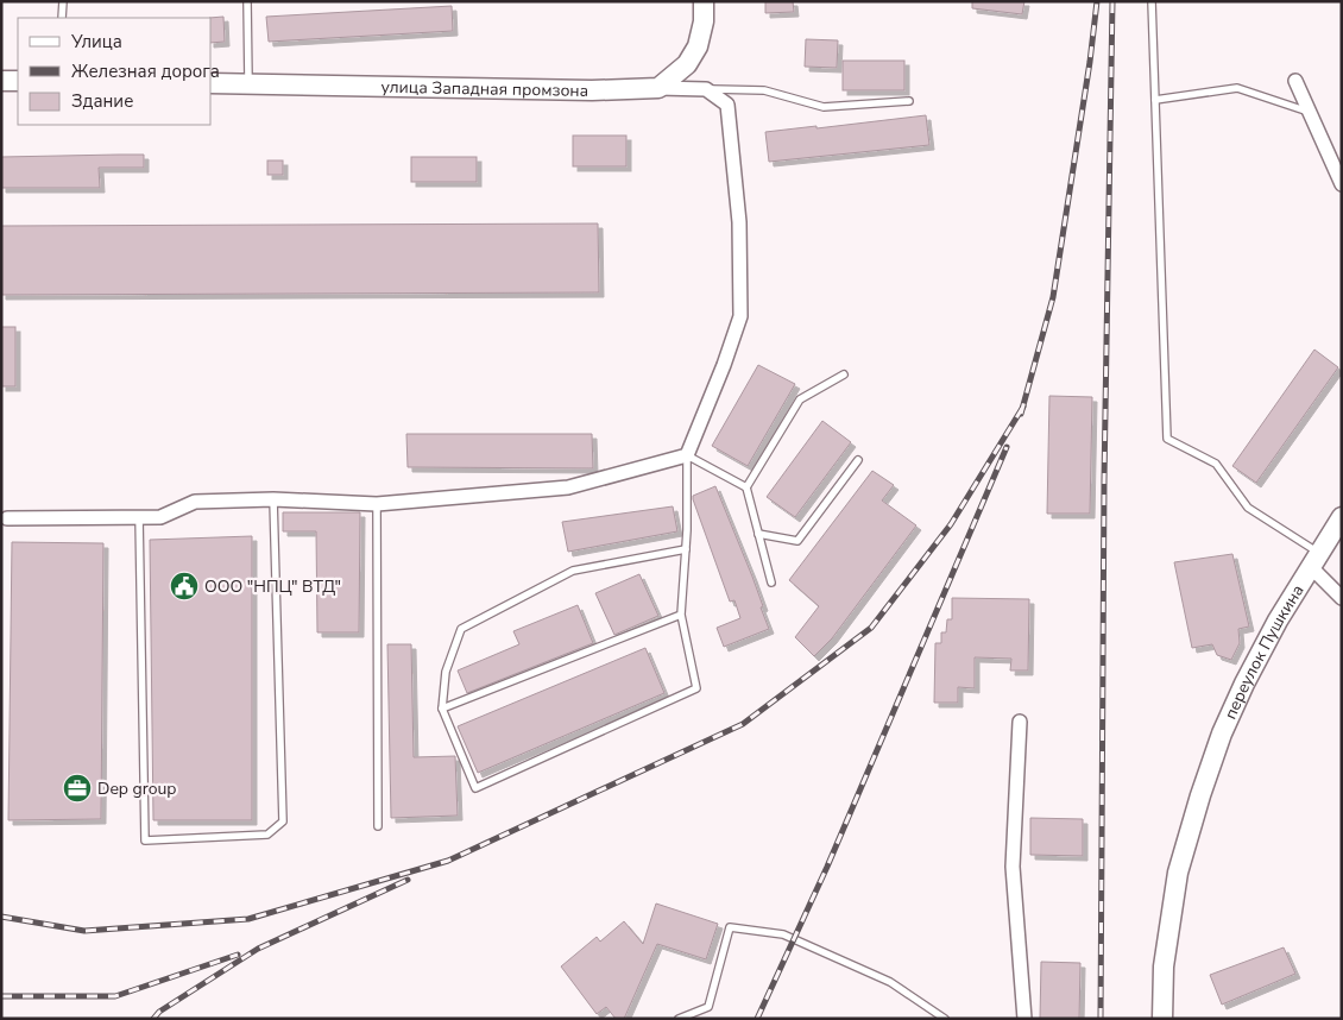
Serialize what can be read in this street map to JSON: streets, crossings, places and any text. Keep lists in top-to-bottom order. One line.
{"streets":{"street":["улица Западная промзона","переулок Пушкина"]},"places":{"public building":["ООО \"НПЦ\" ВТД\""],"office":["Dep group"]},"legend":["Улица","Железная дорога","Здание"]}
